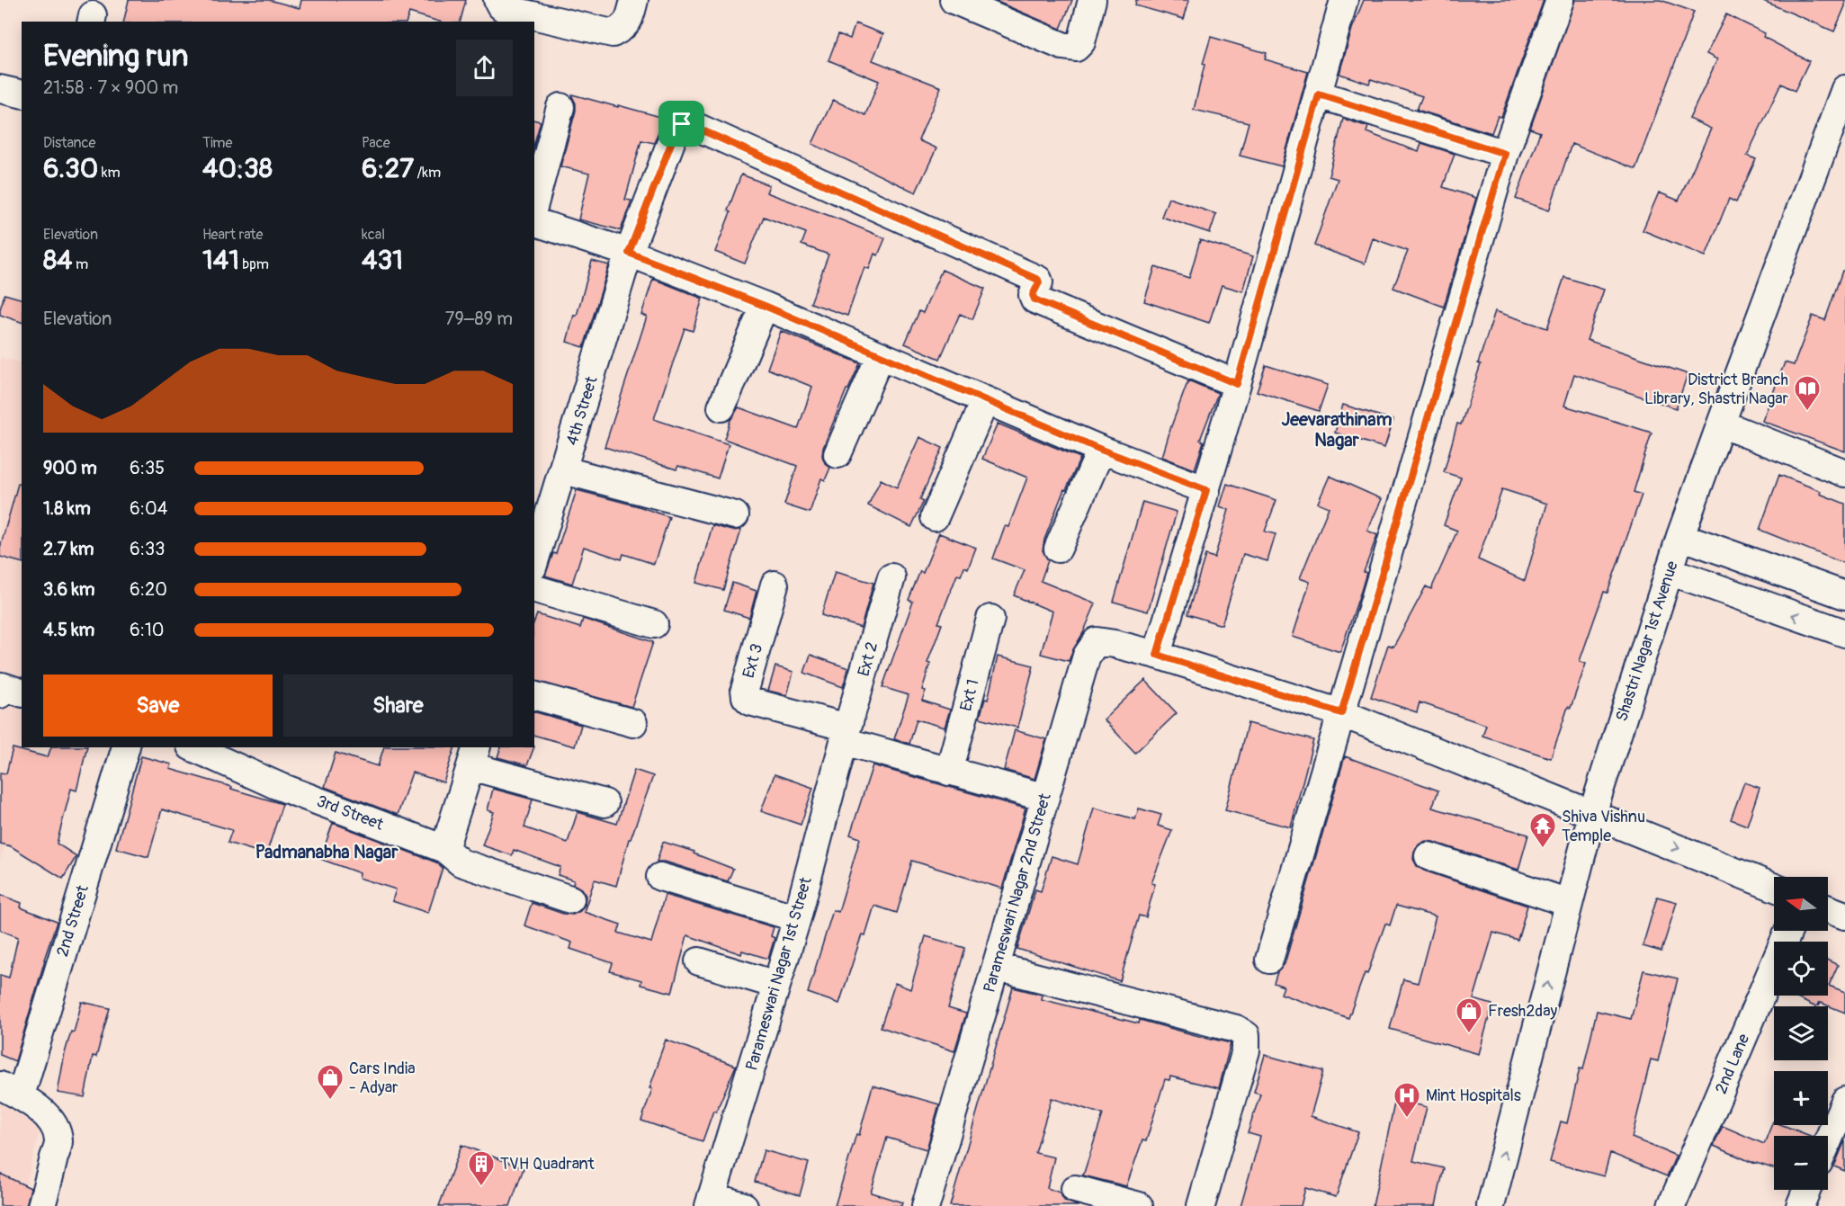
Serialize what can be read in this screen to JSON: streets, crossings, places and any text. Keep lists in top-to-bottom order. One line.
{"streets":{"street":["4th Street","Shastri Nagar 1st Avenue","Ext 2","Ext 3","Ext 1","3rd Street","Parameswari Nagar 2nd Street","2nd Street","Parameswari Nagar 1st Street","2nd Lane"]},"crossings":[["Ext 2","Ext 3"],["Ext 2","Parameswari Nagar 1st Street"],["Ext 3","Parameswari Nagar 1st Street"]],"districts":["Jeevarathinam Nagar","Padmanabha Nagar"],"places":{"library":["District Branch Library, Shastri Nagar"],"temple":["Shiva Vishnu Temple"],"shop":["Fresh2day","Cars India - Adyar"],"hospital":["Mint Hospitals"],"building":["TVH Quadrant"]},"north":"left","page":{"heading":["Evening run","21:58 · 7 × 900 m"],"stats":[["Distance","6.30 km"],["Time","40:38"],["Pace","6:27 /km"],["Elevation","84 m"],["Heart rate","141 bpm"],["kcal","431"]],"chart":["Elevation","79–89 m"],"list":[{"name":"900 m","note":"6:35"},{"name":"1.8 km","note":"6:04"},{"name":"2.7 km","note":"6:33"},{"name":"3.6 km","note":"6:20"},{"name":"4.5 km","note":"6:10"}],"buttons":["Save","Share"],"map_buttons":["+","−"]}}
